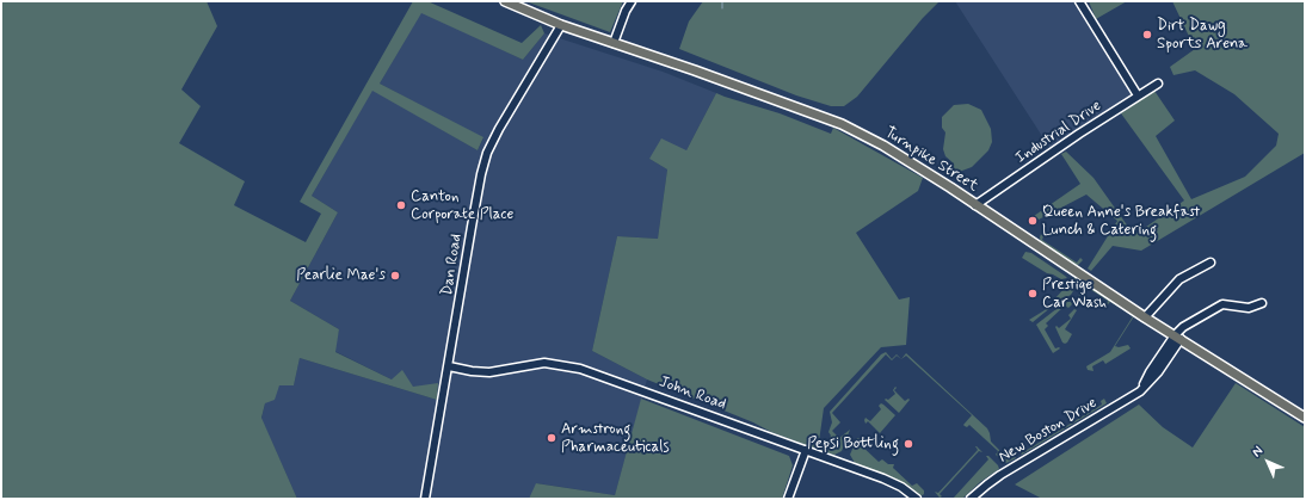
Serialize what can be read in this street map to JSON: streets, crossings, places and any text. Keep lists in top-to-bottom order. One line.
{"streets":{"main road":["Turnpike Street"],"street":["Industrial Drive","Dan Road","John Road","New Boston Drive"]},"crossings":[["Industrial Drive","Turnpike Street"],["Turnpike Street","Dan Road"],["Turnpike Street","New Boston Drive"],["Dan Road","John Road"]],"places":["Dirt Dawg Sports Arena","Canton Corporate Place","Queen Anne's Breakfast Lunch & Catering","Pearlie Mae's","Prestige Car Wash","Armstrong Pharmaceuticals","Pepsi Bottling"],"north":"top left"}
